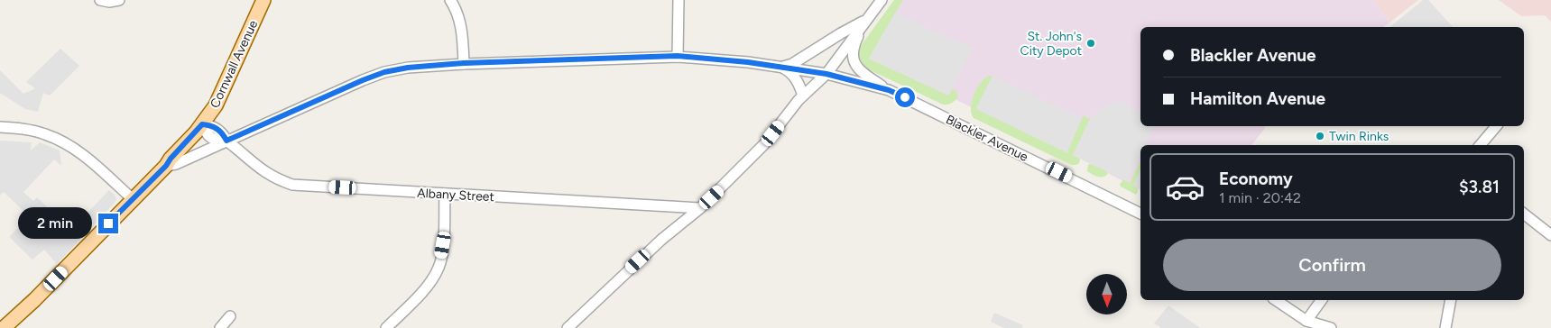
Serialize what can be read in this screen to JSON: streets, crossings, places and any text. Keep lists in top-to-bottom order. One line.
{"streets":{"main road":["Cornwall Avenue"],"street":["Blackler Avenue","Albany Street"]},"crossings":[["Cornwall Avenue","Blackler Avenue"],["Cornwall Avenue","Albany Street"],["Blackler Avenue","Albany Street"]],"places":["St. John's City Depot","Twin Rinks"],"north":"bottom","page":{"banner":["Blackler Avenue","Hamilton Avenue"],"list":[{"name":"Economy","note":"1 min · 20:42","value":"$3.81"}],"bubble":"2 min","buttons":"Confirm"}}
